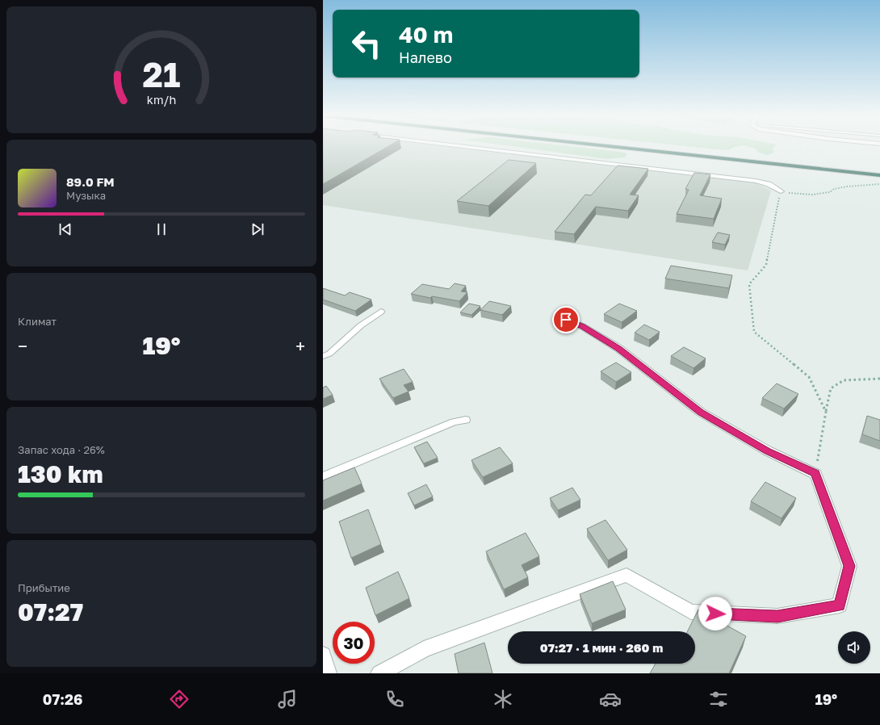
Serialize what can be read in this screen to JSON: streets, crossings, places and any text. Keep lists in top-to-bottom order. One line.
{"page":{"turn":["40 m","Налево"],"song":["89.0 FM","Музыка"],"tile":["Климат",["Запас хода · 26%","130 km"],["Прибытие","07:27"]],"heat":["−","19°","+"],"limit":"30","trip":"07:27 · 1 мин · 260 m","tabs":["07:26","19°"],"gauge":["21","km/h"]}}
